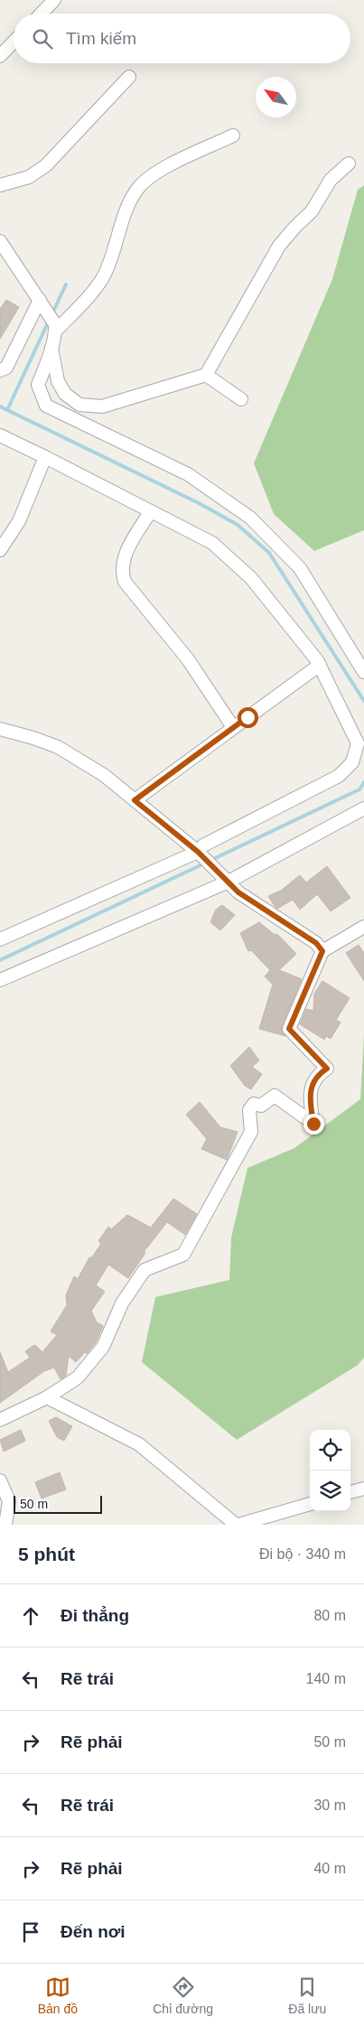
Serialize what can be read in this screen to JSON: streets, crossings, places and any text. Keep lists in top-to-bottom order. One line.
{"scale_bar":"50 m","north":"top left","page":{"search":"Tìm kiếm","scale":"50 m","heading":["5 phút","Đi bộ · 340 m"],"list":[["Đi thẳng","80 m"],["Rẽ trái","140 m"],["Rẽ phải","50 m"],["Rẽ trái","30 m"],["Rẽ phải","40 m"],"Đến nơi"],"nav":["Bản đồ","Chỉ đường","Đã lưu"]}}
